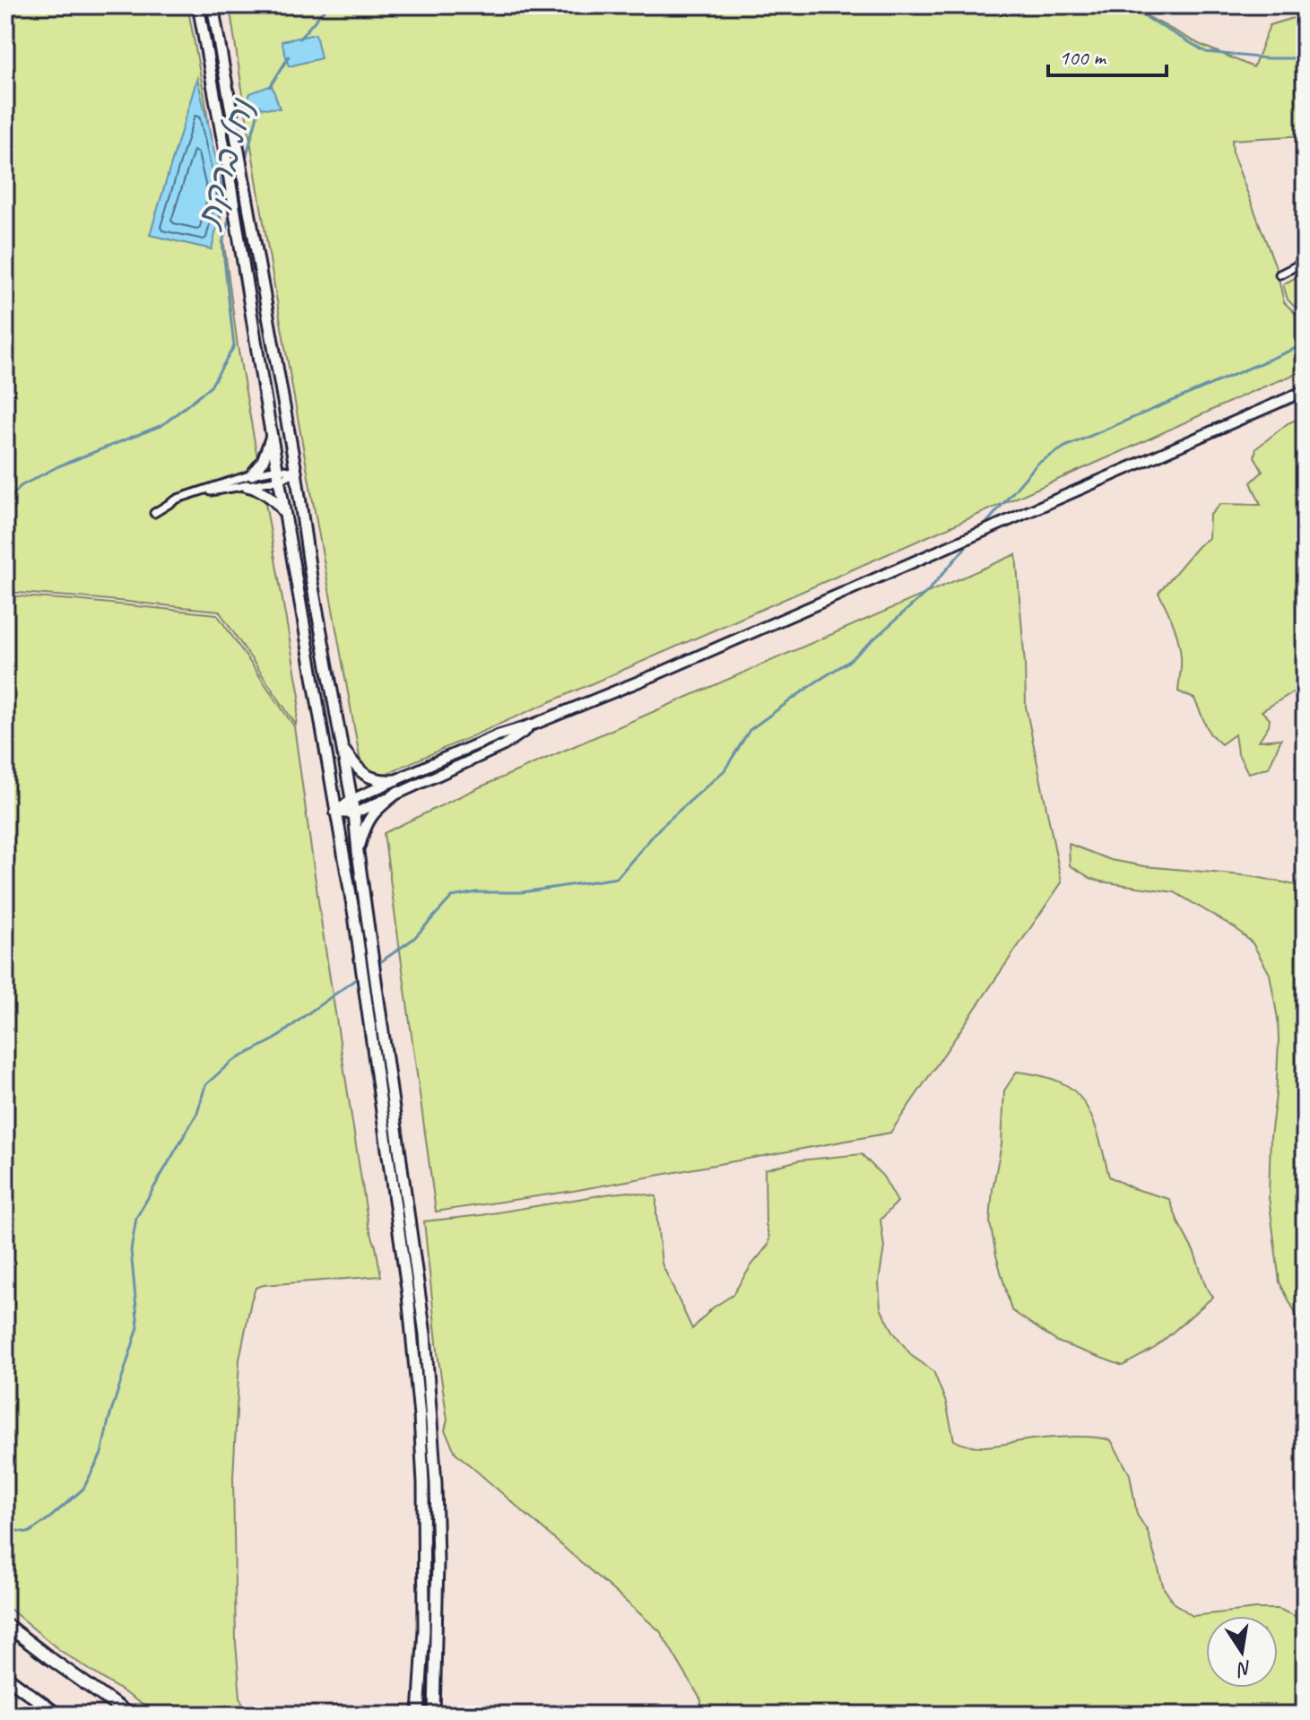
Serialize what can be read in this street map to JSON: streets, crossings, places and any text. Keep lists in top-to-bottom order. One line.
{"water":["נחל ברקת"],"scale_bar":"100 m","north":"bottom"}
